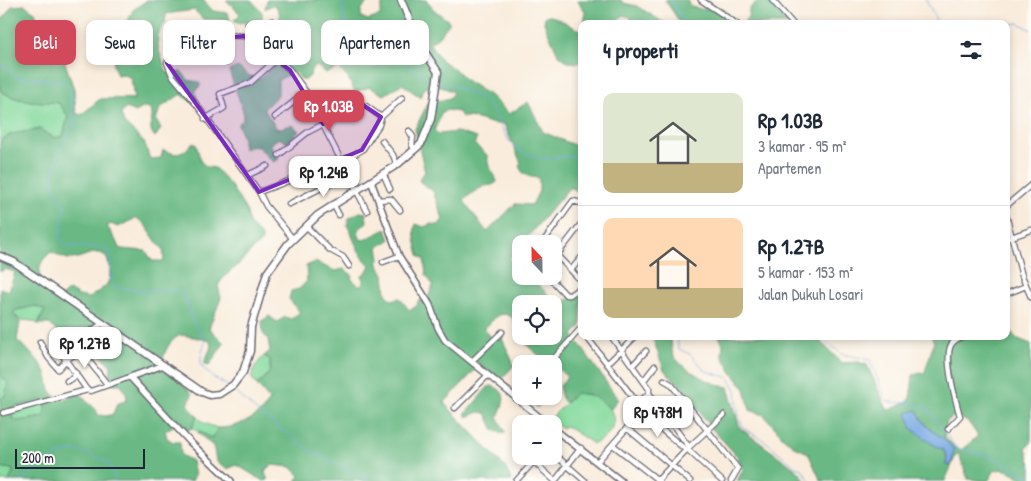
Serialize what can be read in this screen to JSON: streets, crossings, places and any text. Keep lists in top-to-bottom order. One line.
{"scale_bar":"200 m","north":"top","page":{"chip":["Beli","Sewa","Filter","Baru","Apartemen"],"heading":"4 properti","list":[{"name":"Rp 1.03B","note":"3 kamar · 95 m² · Apartemen"},{"name":"Rp 1.27B","note":"5 kamar · 153 m² · Jalan Dukuh Losari"}],"price":["Rp 1.03B","Rp 1.24B","Rp 1.27B","Rp 478M"],"map_buttons":["+","−"],"scale":"200 m"}}
